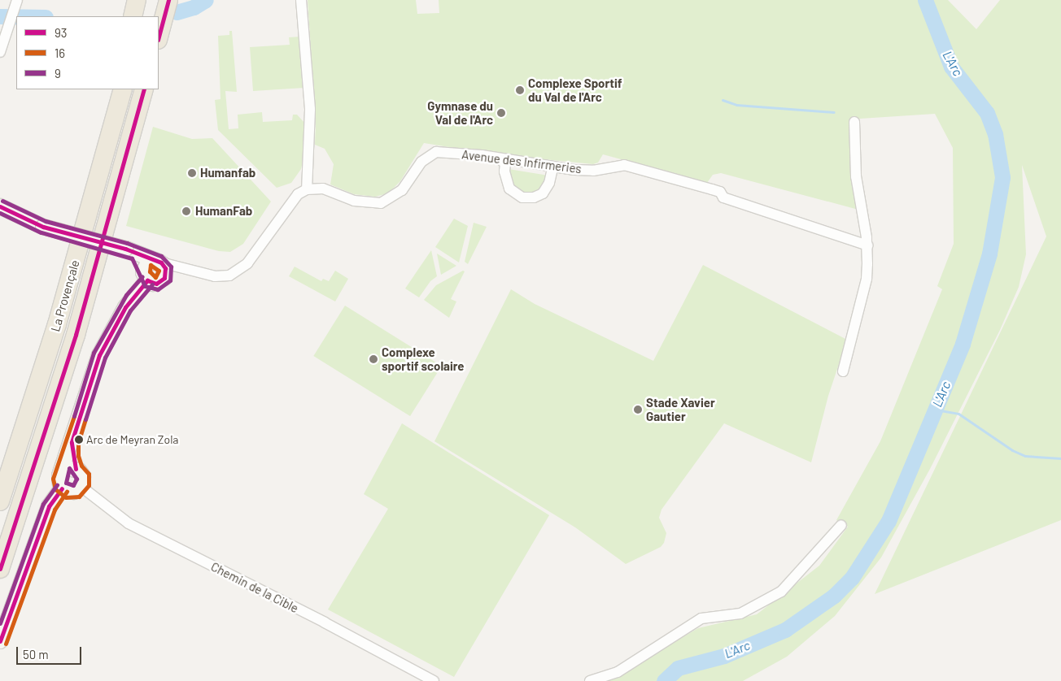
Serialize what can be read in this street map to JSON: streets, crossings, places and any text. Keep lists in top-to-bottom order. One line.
{"streets":{"highway":["La Provençale"],"street":["Avenue des Infirmeries","Chemin de la Cible"]},"water":["L'Arc"],"places":["Complexe Sportif du Val de l'Arc","Gymnase du Val de l'Arc","Humanfab","HumanFab","Complexe sportif scolaire","Stade Xavier Gautier","Arc de Meyran Zola"],"lines":["transit line 93","transit line 9","transit line 16"],"legend":["93","16","9"],"scale_bar":"50 m"}
